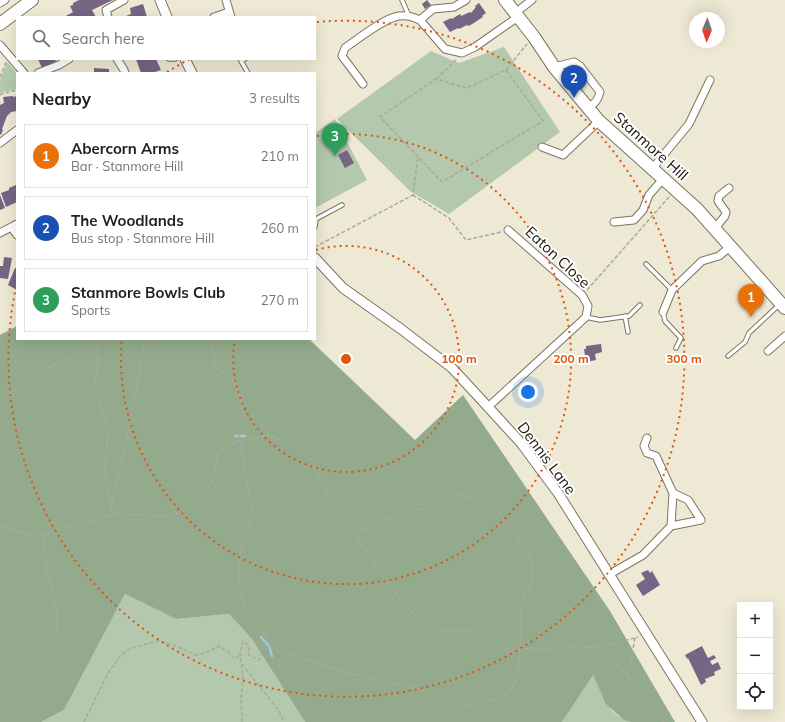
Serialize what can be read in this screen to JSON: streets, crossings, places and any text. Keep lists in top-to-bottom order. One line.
{"streets":{"main road":["Stanmore Hill"],"street":["Eaton Close","Dennis Lane"]},"north":"bottom","page":{"search":"Search here","pins":["2","3","1"],"heading":["Nearby","3 results"],"list":[{"mark":"1","name":"Abercorn Arms","note":"Bar · Stanmore Hill","value":"210 m"},{"mark":"2","name":"The Woodlands","note":"Bus stop · Stanmore Hill","value":"260 m"},{"mark":"3","name":"Stanmore Bowls Club","note":"Sports","value":"270 m"}],"map_buttons":["+","−"]},"rings":["100 m","200 m","300 m"]}
